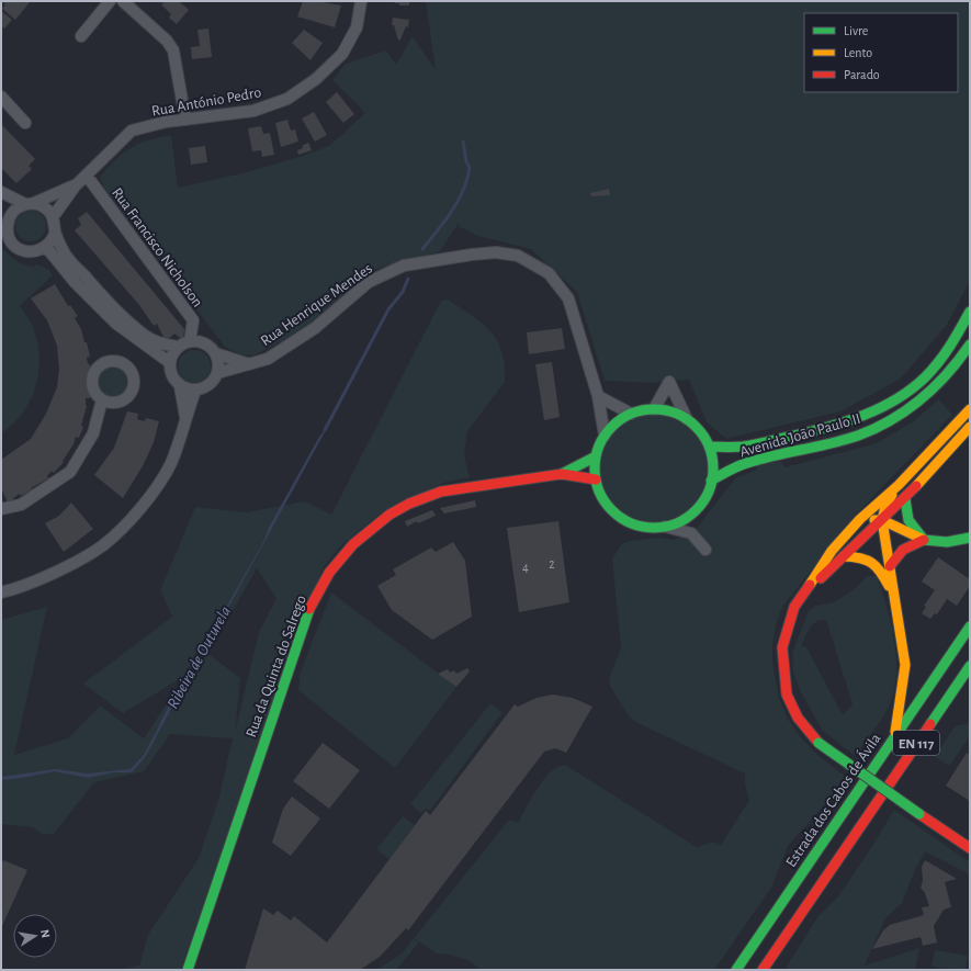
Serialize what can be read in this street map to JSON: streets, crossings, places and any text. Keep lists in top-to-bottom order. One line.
{"streets":{"main road":["Avenida João Paulo II","Rua da Quinta do Salrego","EN 117","Estrada dos Cabos de Ávila"],"street":["Rua António Pedro","Rua Francisco Nicholson","Rua Henrique Mendes"]},"crossings":[["Rua António Pedro","Rua Francisco Nicholson"],["Rua Francisco Nicholson","Rua Henrique Mendes"],["Rua Henrique Mendes","Avenida João Paulo II"],["Rua Henrique Mendes","Rua da Quinta do Salrego"],["Avenida João Paulo II","Rua da Quinta do Salrego"]],"water":["Ribeira de Outurela"],"house_numbers":["2","4"],"legend":["Livre","Lento","Parado"],"north":"right"}
